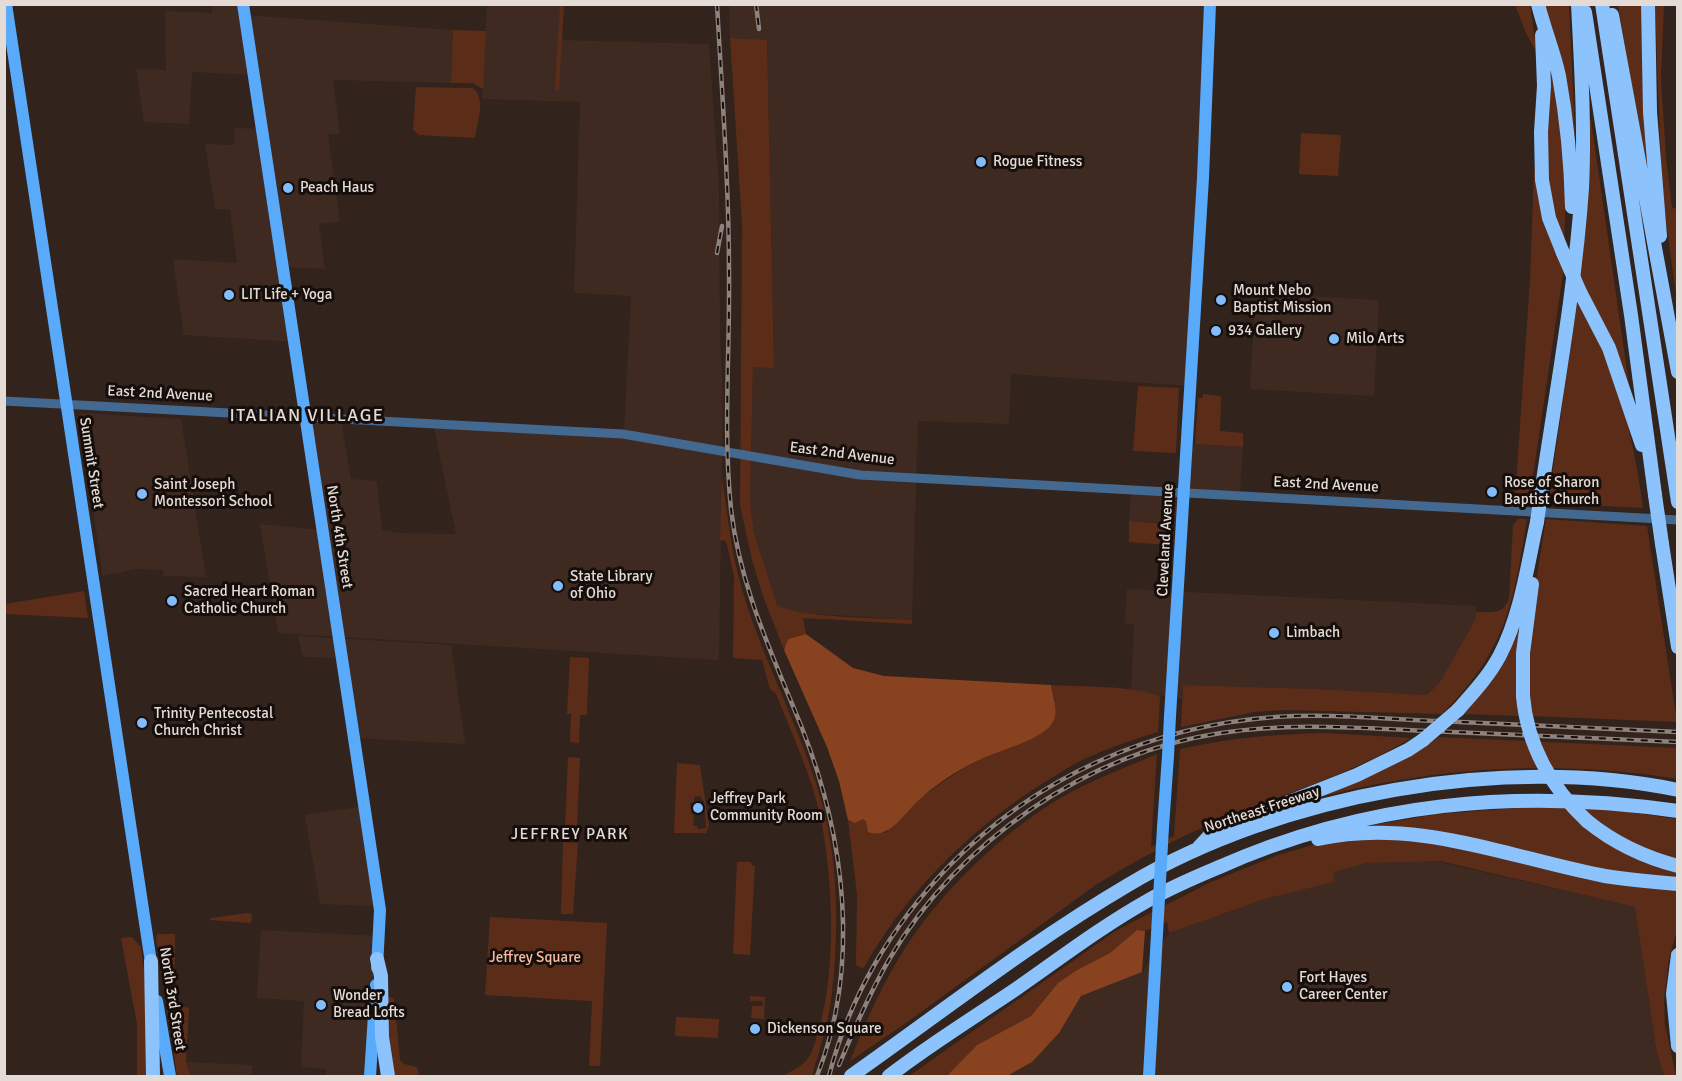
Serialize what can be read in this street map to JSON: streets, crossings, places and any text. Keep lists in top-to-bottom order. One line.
{"streets":{"highway":["Northeast Freeway"],"main road":["Summit Street","North 4th Street","Cleveland Avenue","North 3rd Street"],"street":["East 2nd Avenue"]},"crossings":[["East 2nd Avenue","Summit Street"],["East 2nd Avenue","North 4th Street"],["East 2nd Avenue","Cleveland Avenue"],["Summit Street","North 3rd Street"]],"districts":["ITALIAN VILLAGE","JEFFREY PARK"],"parks":["Jeffrey Square"],"places":["Rogue Fitness","Peach Haus","LIT Life + Yoga","Mount Nebo Baptist Mission","934 Gallery","Milo Arts","Rose of Sharon Baptist Church","Saint Joseph Montessori School","State Library of Ohio","Sacred Heart Roman Catholic Church","Limbach","Trinity Pentecostal Church Christ","Jeffrey Park Community Room","Fort Hayes Career Center","Wonder Bread Lofts","Dickenson Square"]}
